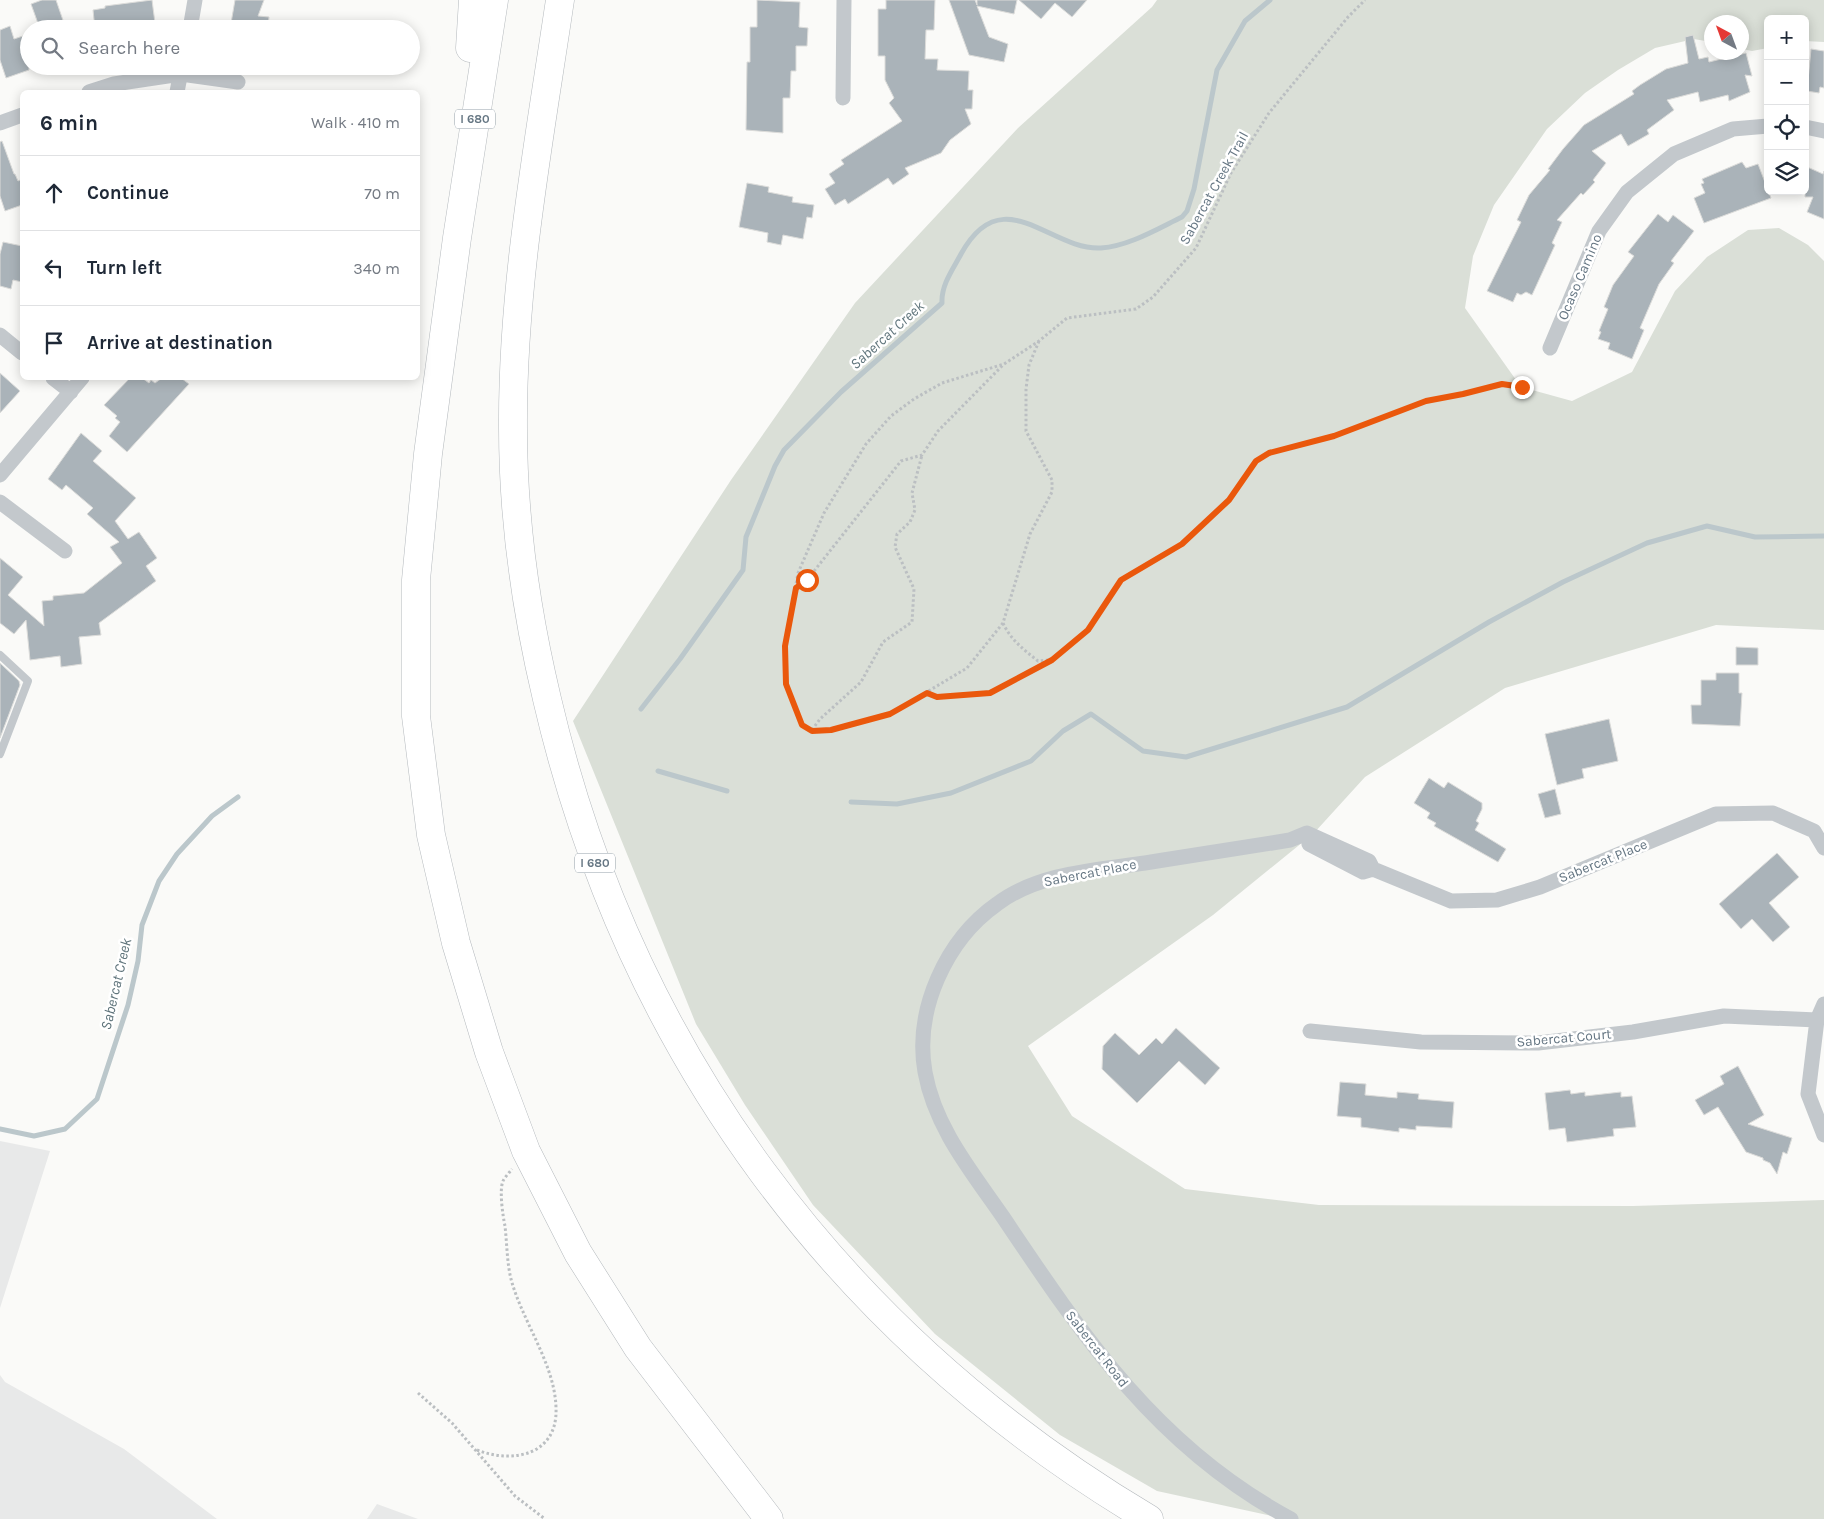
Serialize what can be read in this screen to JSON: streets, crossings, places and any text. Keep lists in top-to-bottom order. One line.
{"streets":{"highway":["I 680"],"street":["Ocaso Camino","Sabercat Place","Sabercat Court","Sabercat Road"],"path":["Sabercat Creek Trail"]},"crossings":[["Sabercat Place","Sabercat Road"]],"water":["Sabercat Creek"],"north":"top left","page":{"map_buttons":["+","−"],"search":"Search here","heading":["6 min","Walk · 410 m"],"list":[["Continue","70 m"],["Turn left","340 m"],"Arrive at destination"]}}
